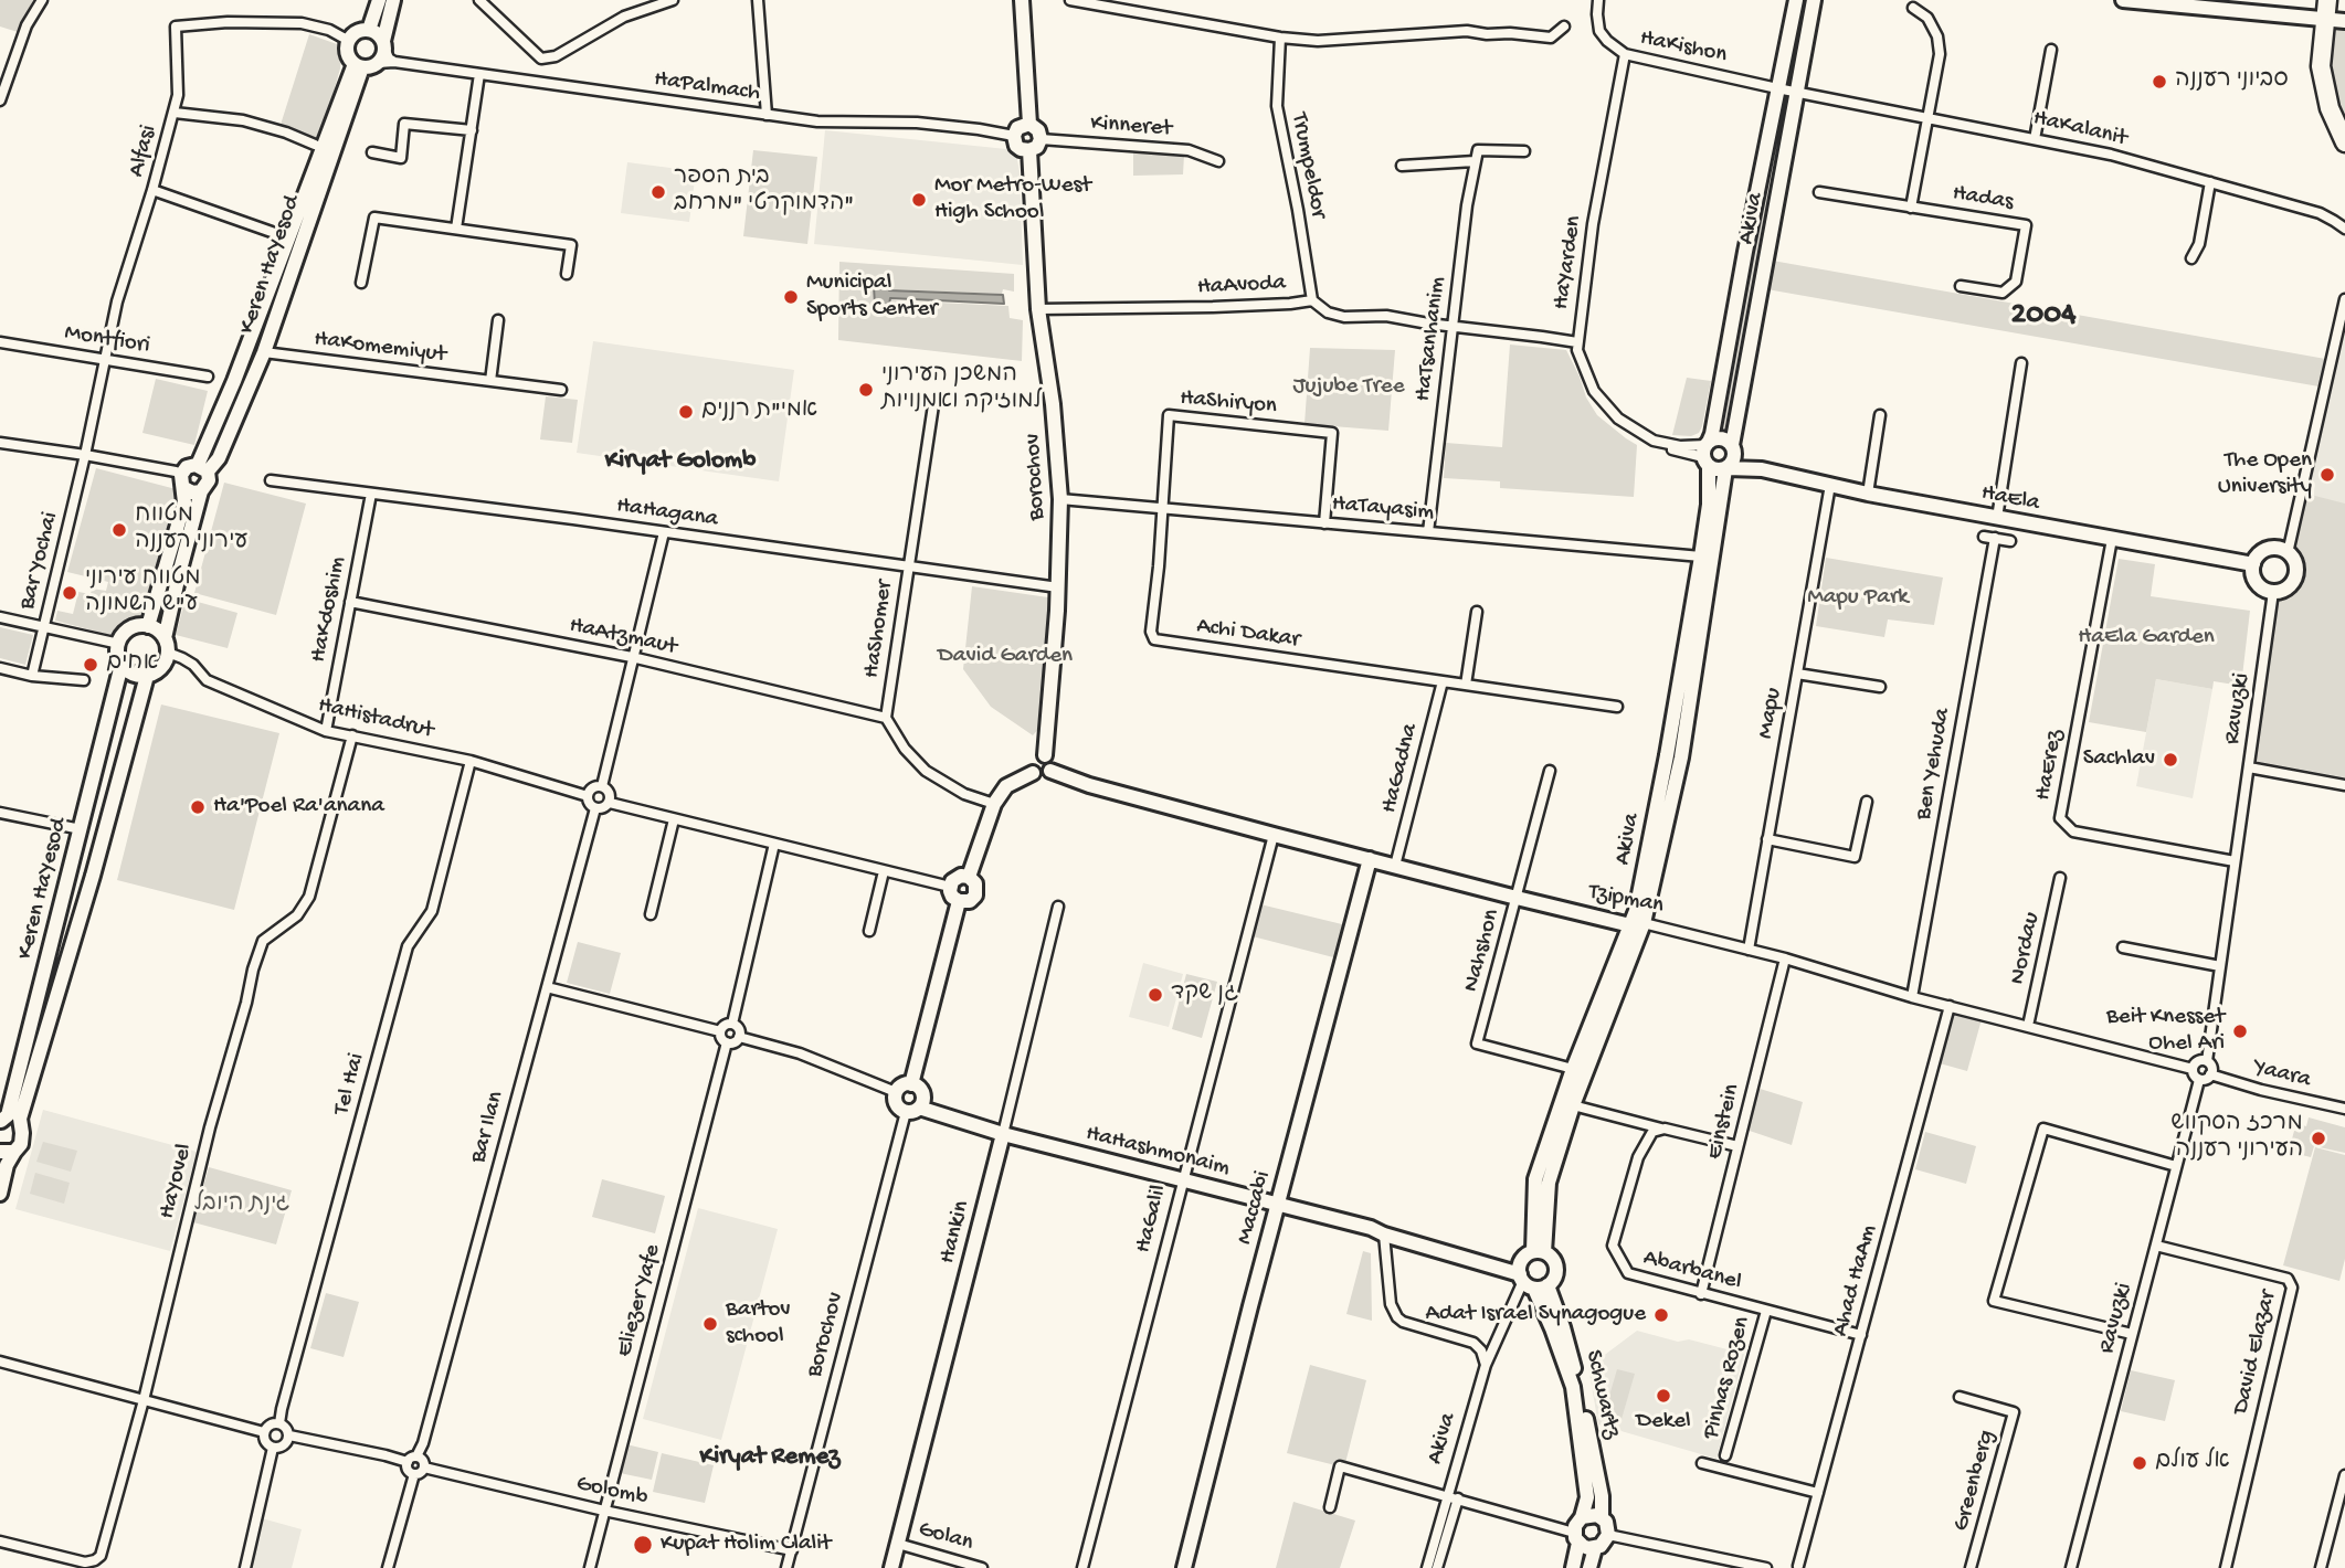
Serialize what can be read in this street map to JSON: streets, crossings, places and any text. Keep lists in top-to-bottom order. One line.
{"streets":{"street":["HaKishon","HaPalmach","Kinneret","HaKalanit","Alfasi","Trumpeldor","Hadas","Akiva","HaYarden","Keren HaYesod","HaAvoda","HaTsanhanim","Montfiori","HaKomemiyut","HaShiryon","Borochov","HaEla","HaTayasim","HaHagana","Bar Yochai","HaKdoshim","HaShomer","Achi Dakar","HaAtzmaut","Ravuzki","Mapu","HaHistadrut","Ben Yehuda","HaErez","HaGadna","Tzipman","Nordau","Nahshon","Yaara","Tel Hai","Einstein","Bar Ilan","HaHashmonaim","HaYovel","Maccabi","HaGalil","Hankin","Abarbanel","Ahad HaAm","Eliezer Yafe","David Elazar","Pinhas Rozen","Schwartz","Greenberg","Golomb","Golan"]},"crossings":[["HaKishon","HaKalanit"],["HaKishon","Akiva"],["HaKishon","HaYarden"],["HaPalmach","Kinneret"],["HaPalmach","Alfasi"],["HaPalmach","Keren HaYesod"],["HaPalmach","Borochov"],["Kinneret","Borochov"],["HaKalanit","Akiva"],["Alfasi","Keren HaYesod"],["Alfasi","Montfiori"],["Alfasi","Bar Yochai"],["Trumpeldor","HaAvoda"],["Akiva","HaYarden"],["Akiva","HaEla"],["Akiva","HaTayasim"],["Akiva","Tzipman"],["Akiva","Nahshon"],["Akiva","HaHashmonaim"],["Akiva","Schwartz"],["HaYarden","HaAvoda"],["HaYarden","HaEla"],["Keren HaYesod","HaKomemiyut"],["Keren HaYesod","HaHistadrut"],["HaAvoda","HaTsanhanim"],["HaAvoda","Borochov"],["HaTsanhanim","HaTayasim"],["HaShiryon","HaTayasim"],["HaShiryon","Achi Dakar"],["Borochov","HaTayasim"],["Borochov","HaHagana"],["Borochov","Tzipman"],["Borochov","HaHashmonaim"],["Borochov","Golomb"],["HaEla","Ravuzki"],["HaEla","Mapu"],["HaEla","HaErez"],["HaTayasim","Achi Dakar"],["HaHagana","HaKdoshim"],["HaHagana","HaShomer"],["HaKdoshim","HaAtzmaut"],["HaKdoshim","HaHistadrut"],["HaShomer","HaAtzmaut"],["Achi Dakar","HaGadna"],["Ravuzki","HaErez"],["Ravuzki","Tzipman"],["Ravuzki","Yaara"],["Ravuzki","David Elazar"],["Mapu","Tzipman"],["HaHistadrut","Tel Hai"],["HaHistadrut","Bar Ilan"],["HaHistadrut","HaYovel"],["Ben Yehuda","Tzipman"],["HaGadna","Tzipman"],["Tzipman","Nordau"],["Tzipman","Nahshon"],["Tzipman","Yaara"],["Tzipman","Einstein"],["Tzipman","Maccabi"],["Tzipman","HaGalil"],["Tzipman","Ahad HaAm"],["Einstein","Abarbanel"],["Bar Ilan","Golomb"],["HaHashmonaim","Maccabi"],["HaHashmonaim","HaGalil"],["HaHashmonaim","Hankin"],["HaHashmonaim","Schwartz"],["Hankin","Golan"],["Abarbanel","Ahad HaAm"],["Abarbanel","Pinhas Rozen"],["Ahad HaAm","Pinhas Rozen"],["Eliezer Yafe","Golomb"]],"districts":["2004","Kiryat Golomb","Kiryat Remez"],"parks":["Jujube Tree","Mapu Park","HaEla Garden","David Garden","גינת היובל"],"places":["סביוני רעננה","בית הספר הדמוקרטי \"מרחב\"","Mor Metro-West High School","Municipal Sports Center","המשכן העירוני למוזיקה ואמנויות","אמי\"ת רננים","The Open University","מטווח עירוני רעננה","מטווח עירוני ע\"ש השמונה","אחים","Sachlav","Ha'Poel Ra'anana","גן שקד","Beit Knesset Ohel Ari","מרכז הסקווש העירוני רעננה","Adat Israel Synagogue","Bartov school","Dekel","אל עולם","Kupat Holim Clalit"]}
